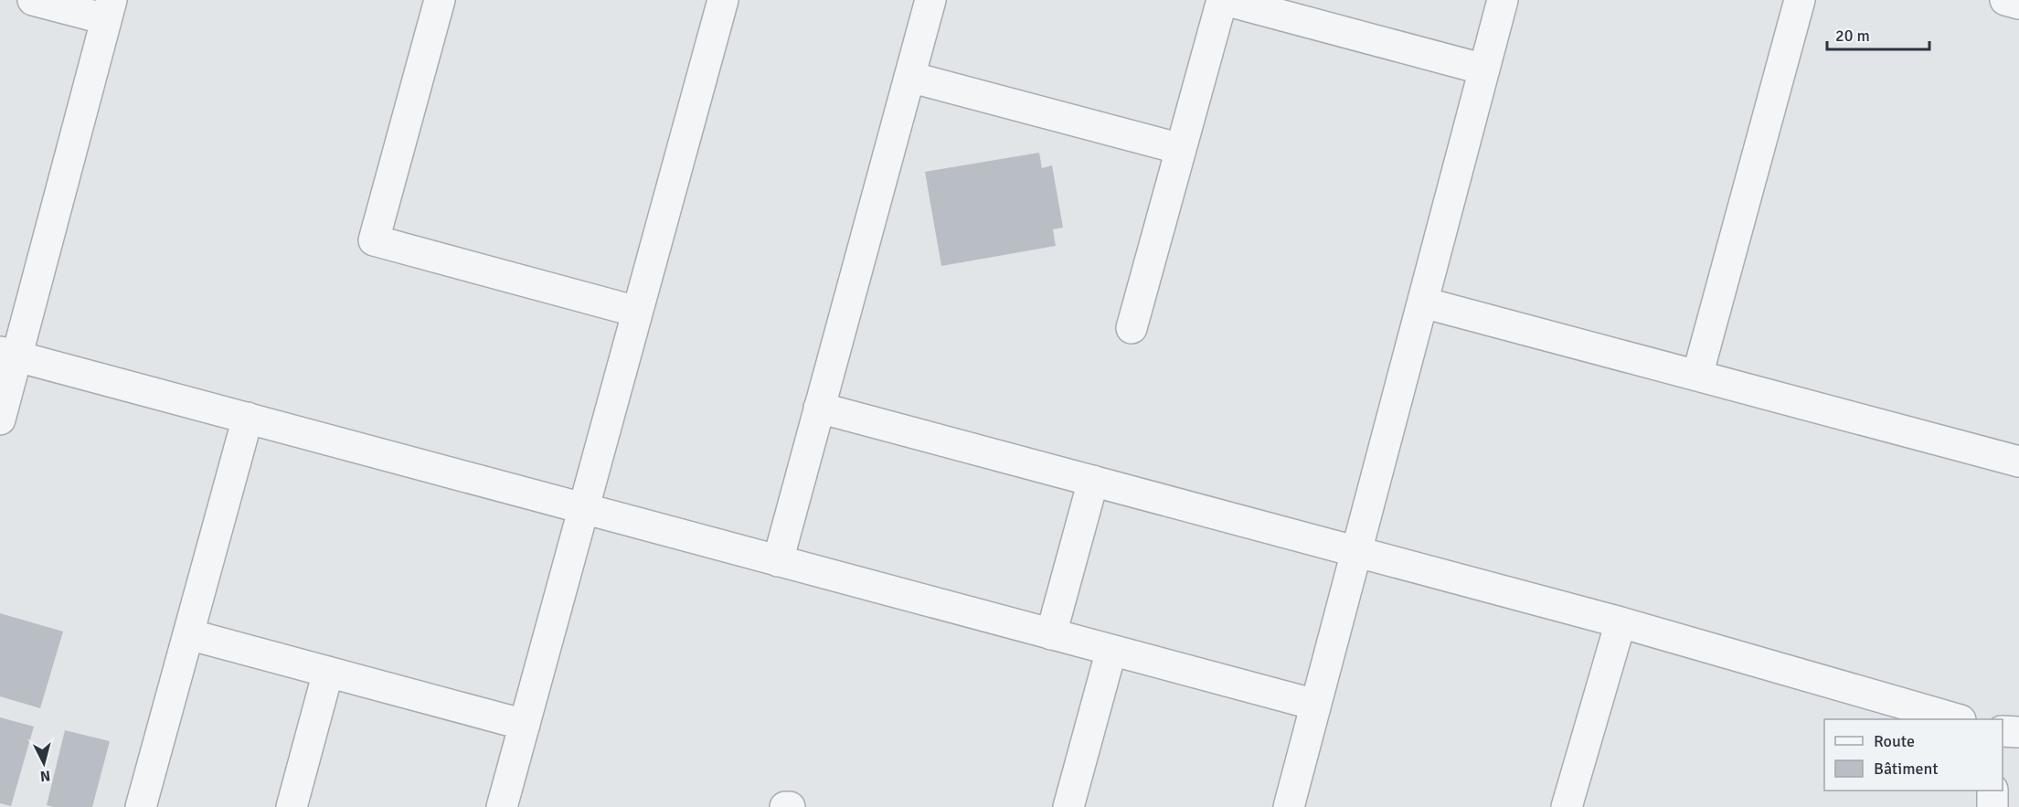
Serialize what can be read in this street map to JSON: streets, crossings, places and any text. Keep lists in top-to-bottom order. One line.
{"legend":["Route","Bâtiment"],"scale_bar":"20 m","north":"bottom"}
